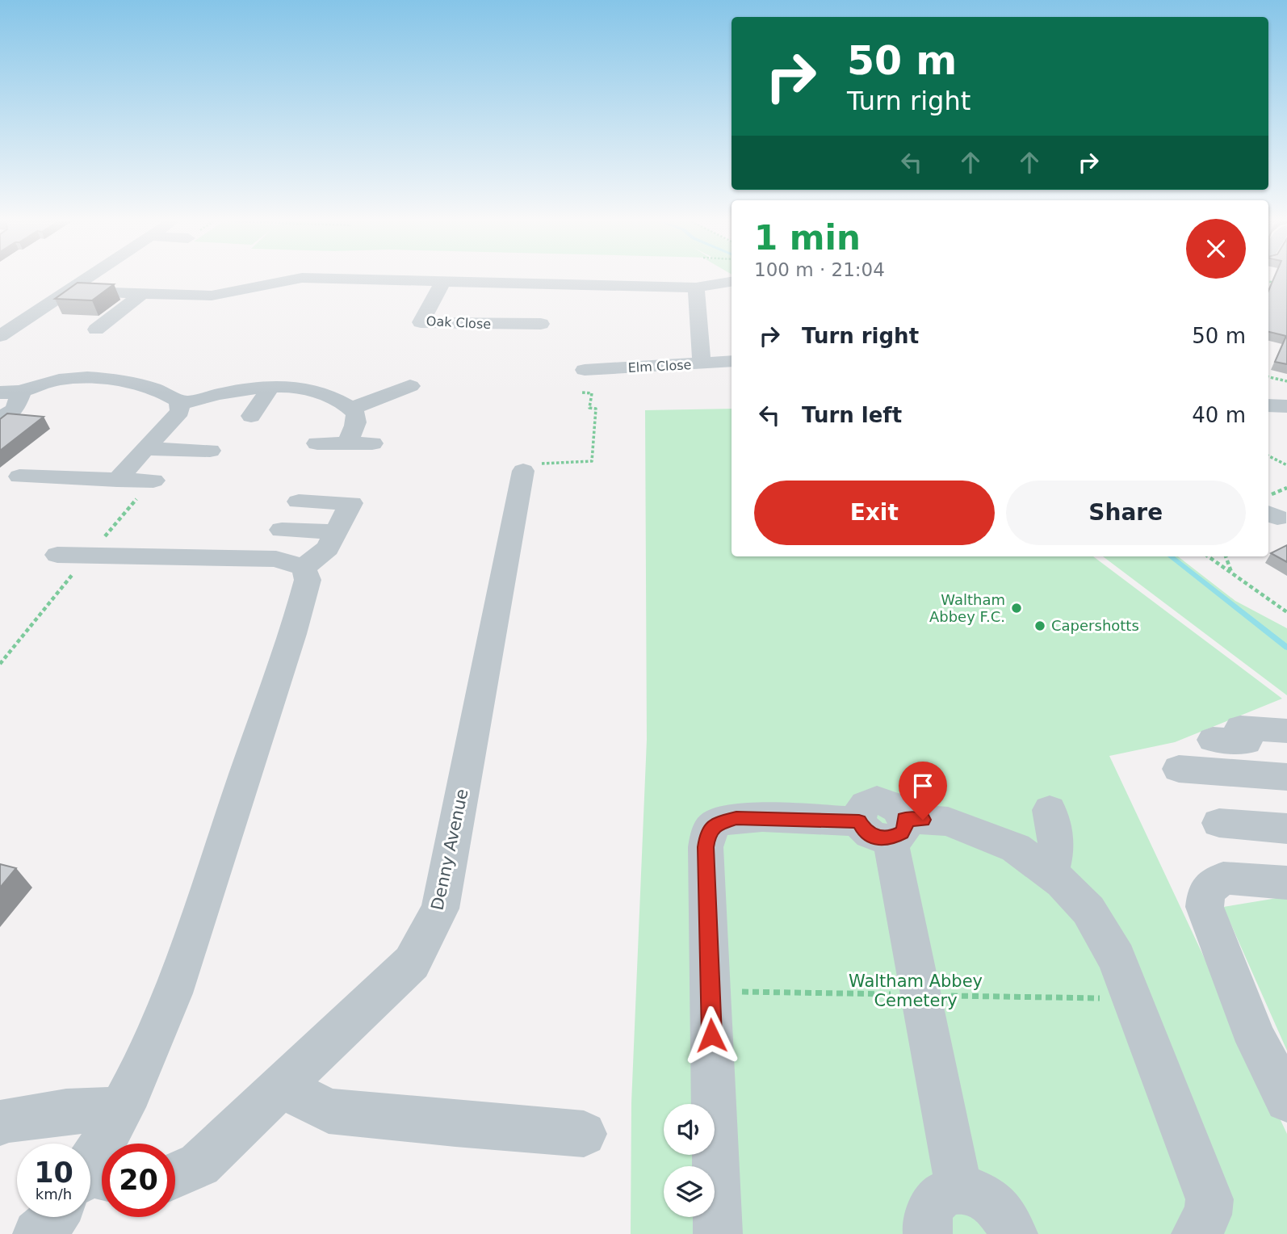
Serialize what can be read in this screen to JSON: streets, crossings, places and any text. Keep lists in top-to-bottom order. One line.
{"streets":{"street":["Oak Close","Elm Close","Denny Avenue"]},"parks":["Waltham Abbey Cemetery"],"places":["Waltham Abbey F.C.","Capershotts"],"page":{"turn":["50 m","Turn right"],"heading":["1 min","100 m · 21:04"],"list":[{"name":"Turn right","value":"50 m"},{"name":"Turn left","value":"40 m"}],"buttons":["Exit","Share"],"speed":"10 km/h","limit":"20"}}
